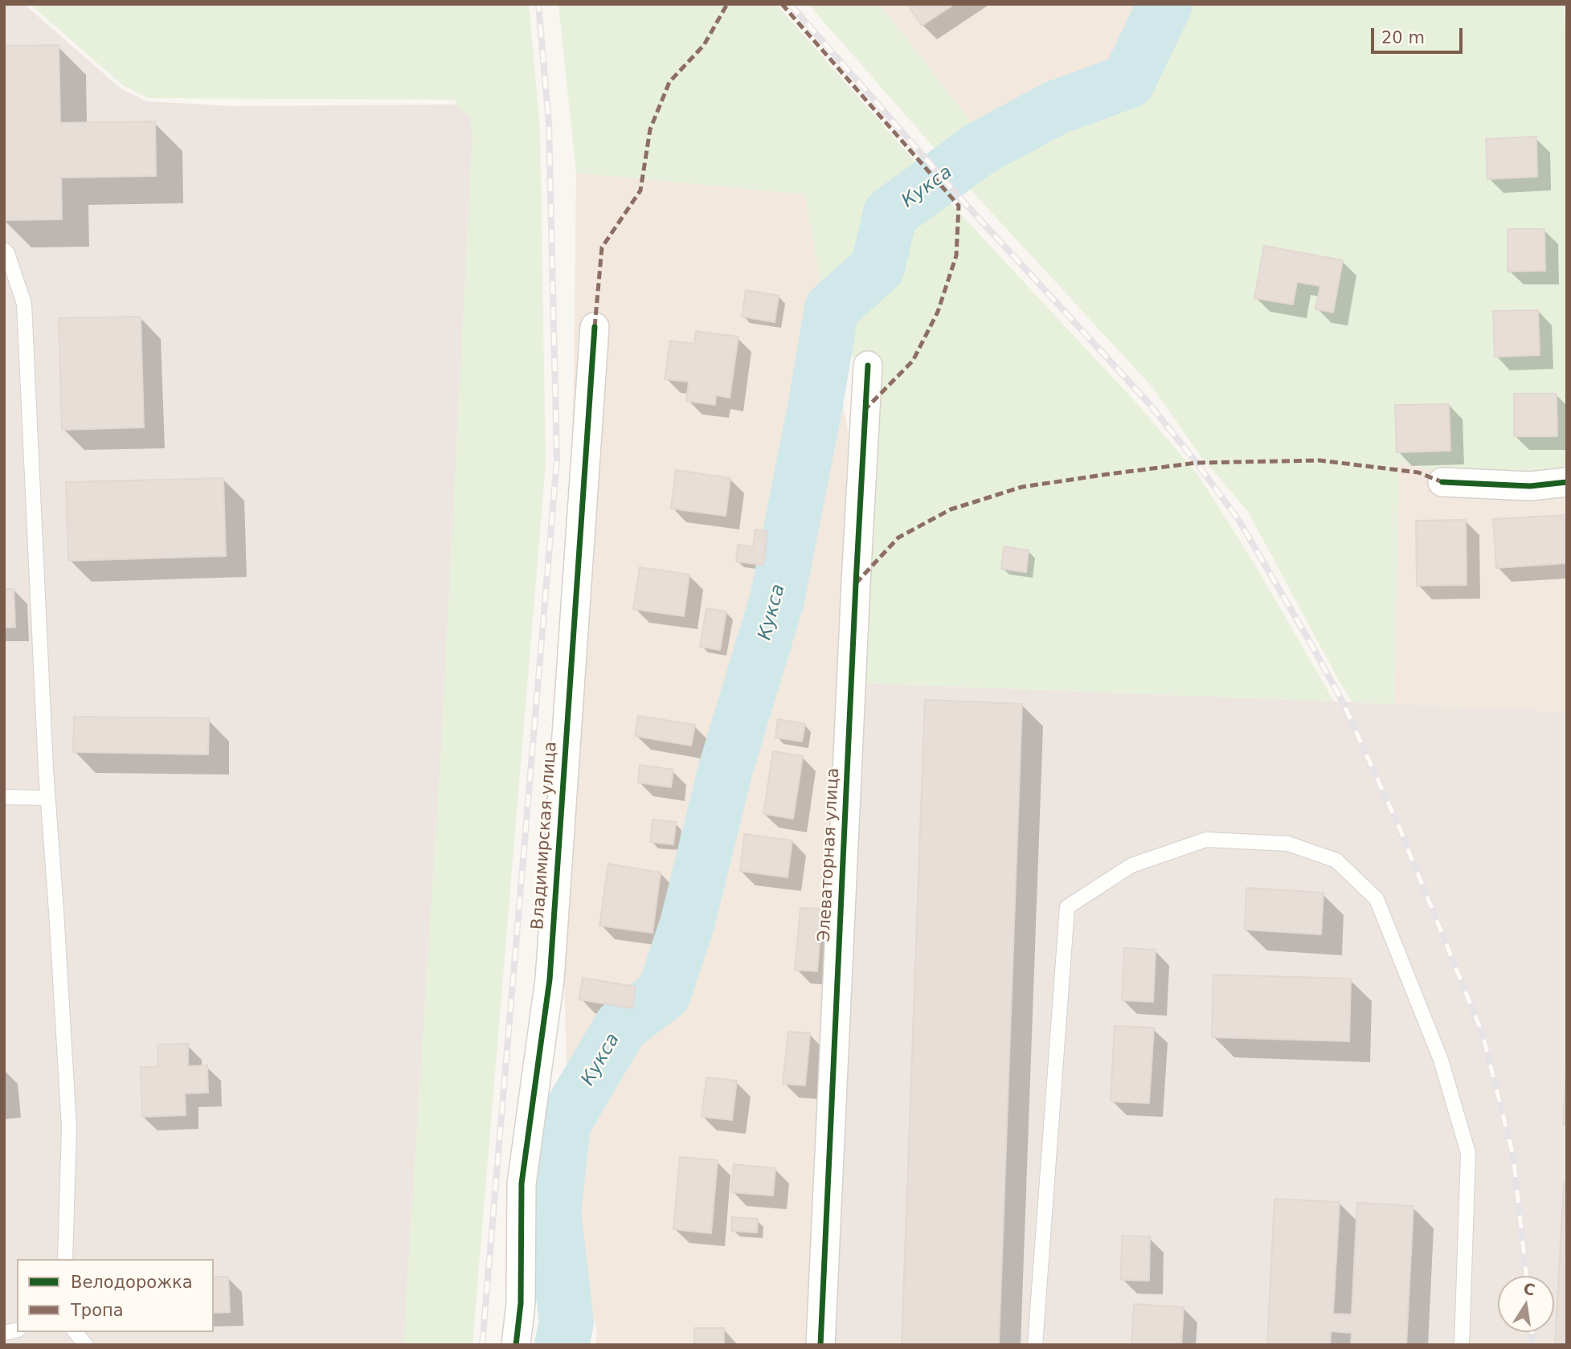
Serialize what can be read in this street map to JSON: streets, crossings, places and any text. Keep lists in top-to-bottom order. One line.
{"streets":{"street":["Владимирская улица","Элеваторная улица"]},"water":["Кукса"],"legend":["Велодорожка","Тропа"],"scale_bar":"20 m","north":"top"}
